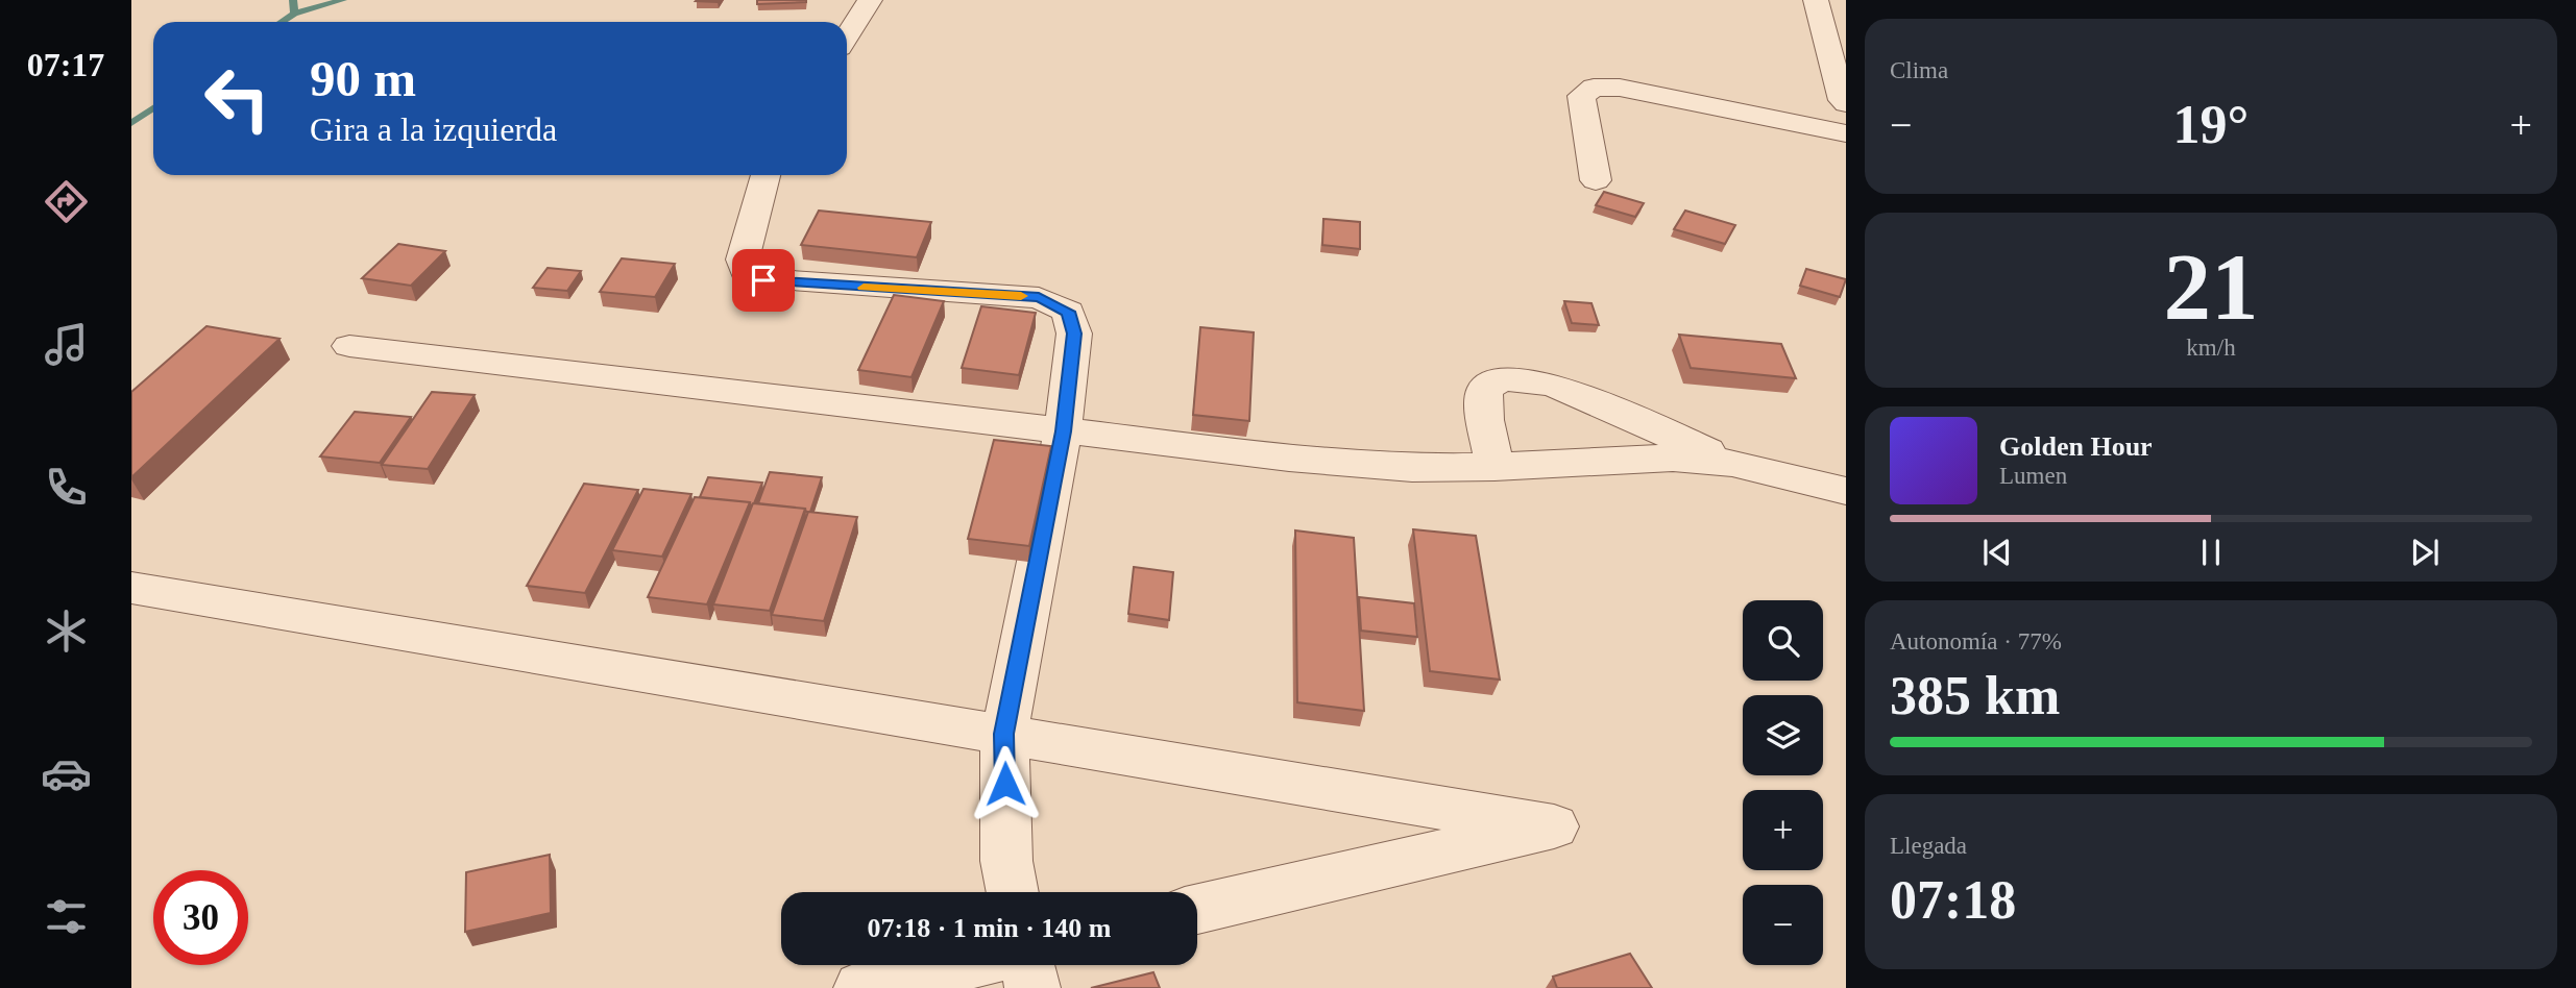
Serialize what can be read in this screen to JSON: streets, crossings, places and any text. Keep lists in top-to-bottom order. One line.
{"page":{"tabs":"07:17","tile":["Clima",["21","km/h"],["Autonomía · 77%","385 km"],["Llegada","07:18"]],"turn":["90 m","Gira a la izquierda"],"heat":["−","19°","+"],"song":["Golden Hour","Lumen"],"map_buttons":["+","−"],"limit":"30","trip":"07:18 · 1 min · 140 m"}}
